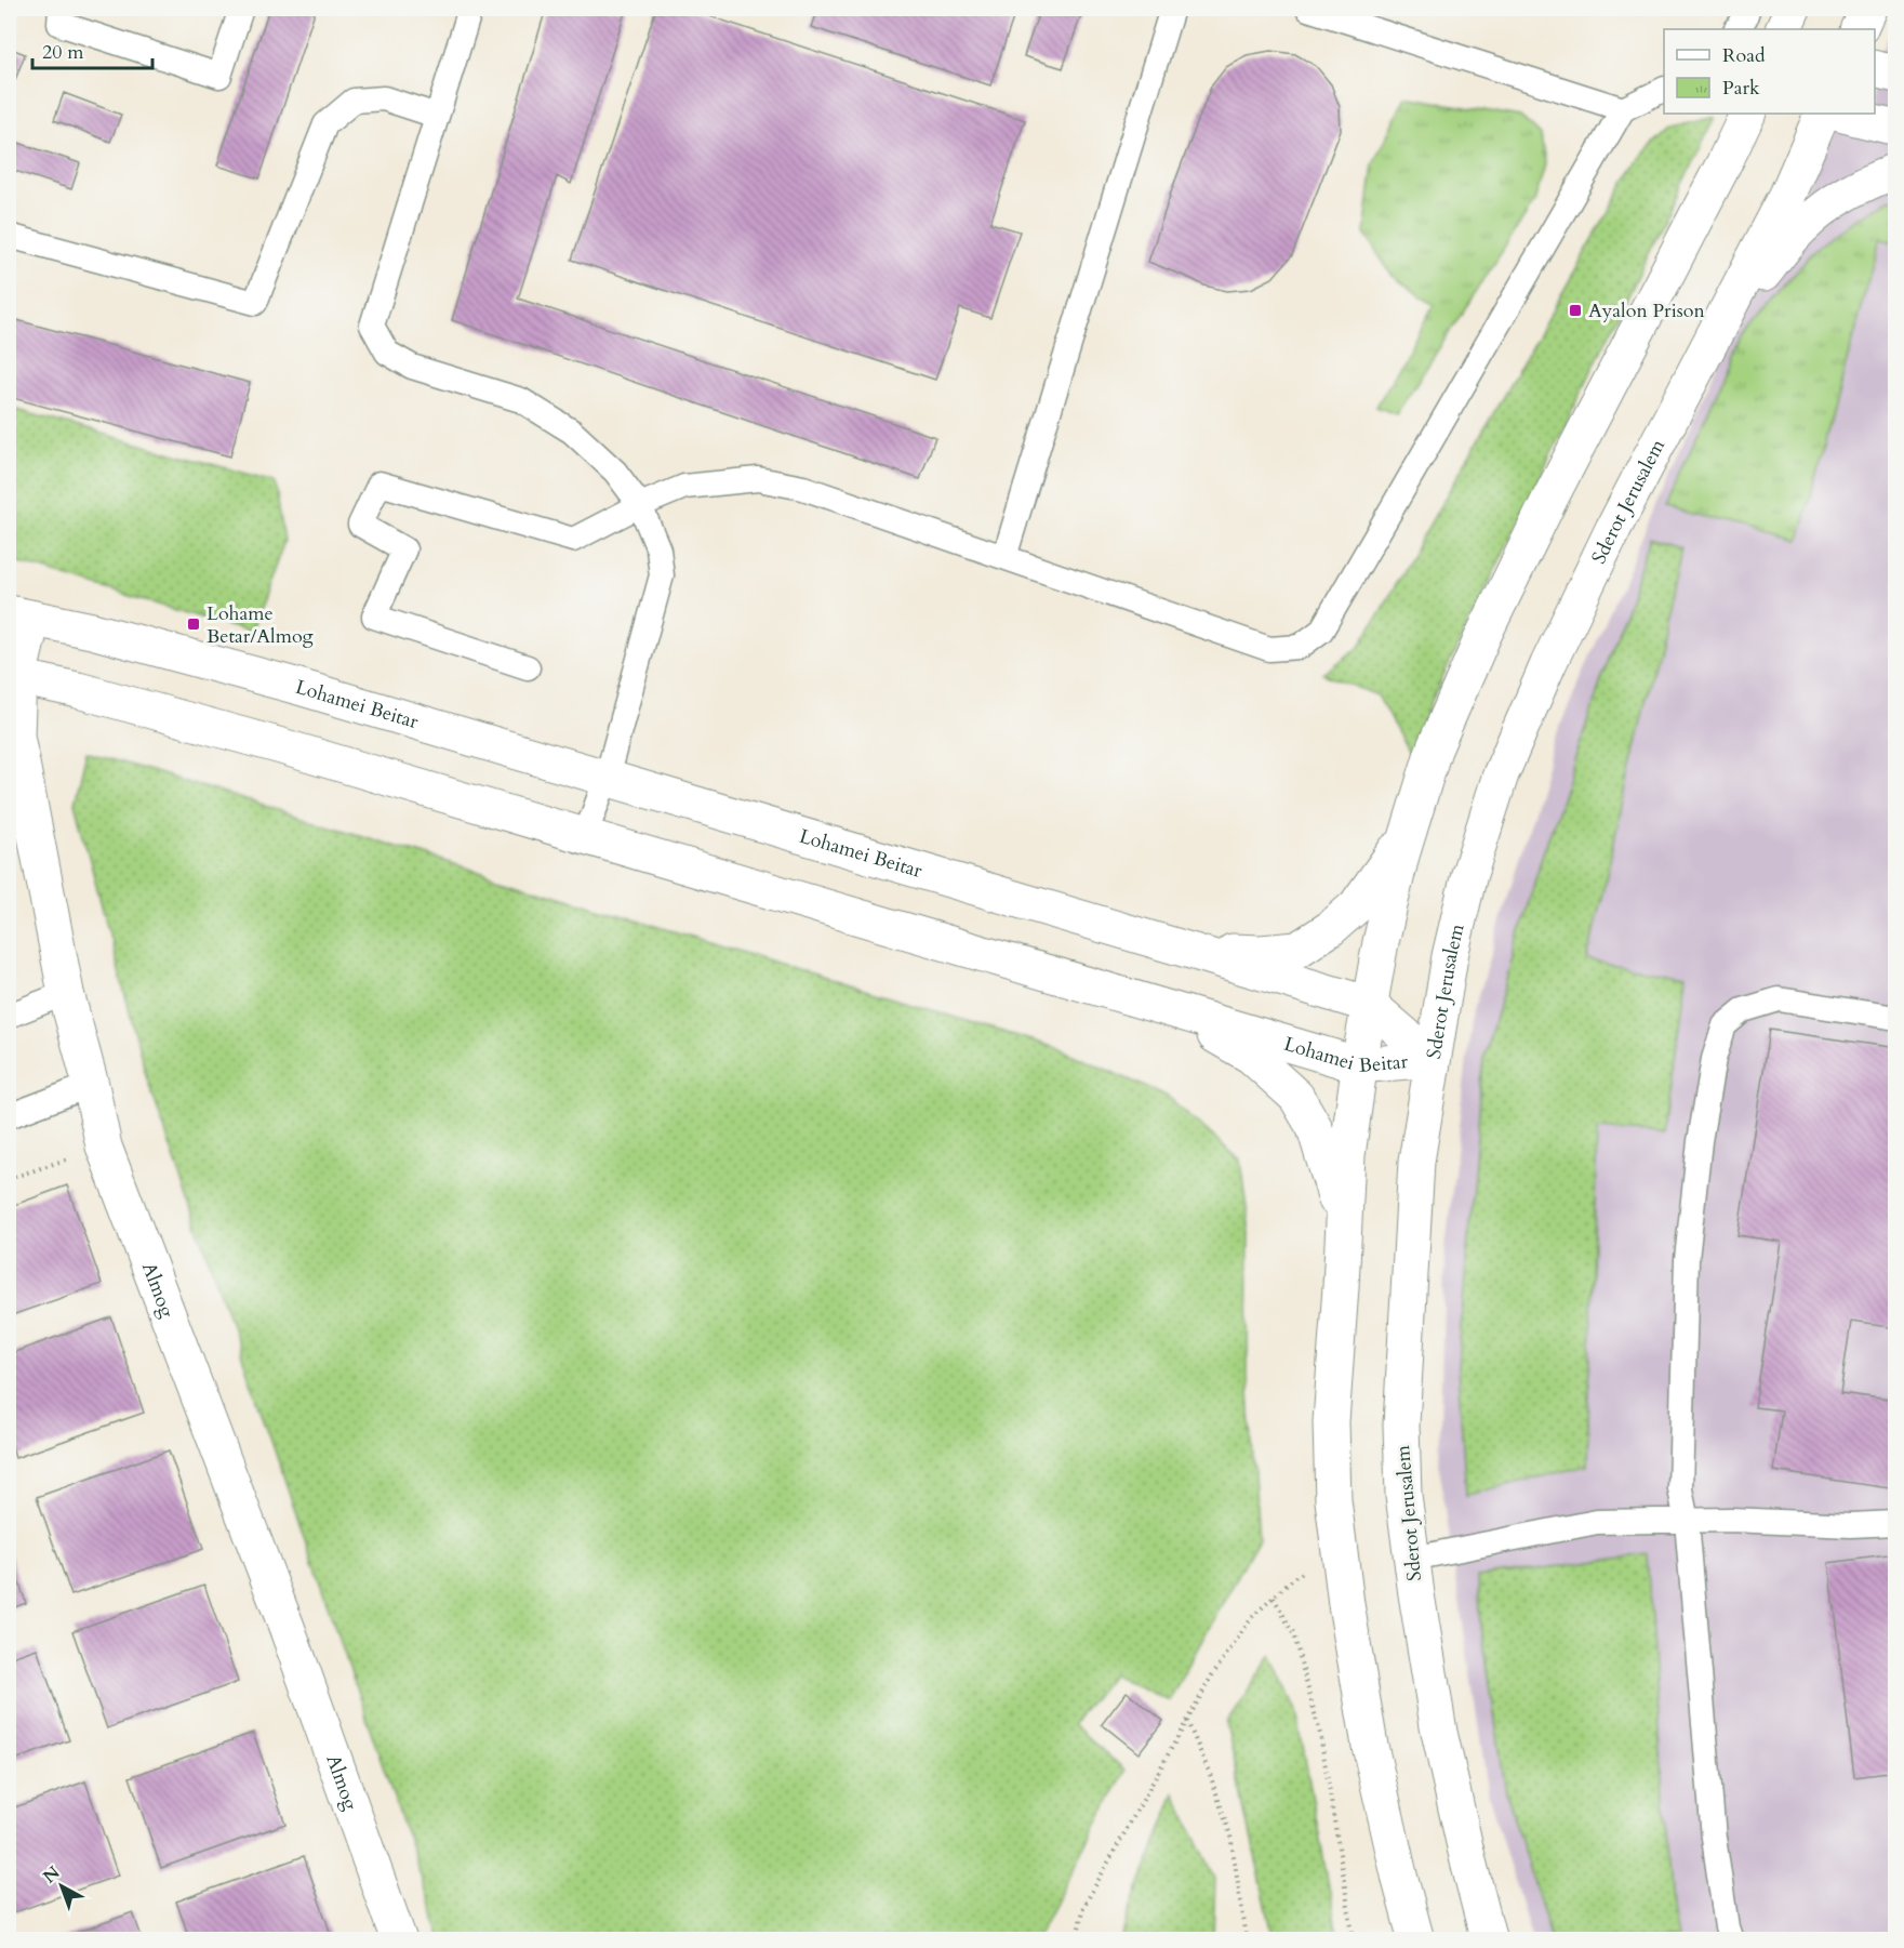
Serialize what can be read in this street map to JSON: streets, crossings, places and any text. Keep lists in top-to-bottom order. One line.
{"streets":{"main road":["Sderot Jerusalem","Lohamei Beitar","Almog"]},"crossings":[["Sderot Jerusalem","Lohamei Beitar"],["Lohamei Beitar","Almog"]],"places":{"transit":["Ayalon Prison","Lohame Betar/Almog"]},"legend":["Road","Park"],"scale_bar":"20 m","north":"top left"}
